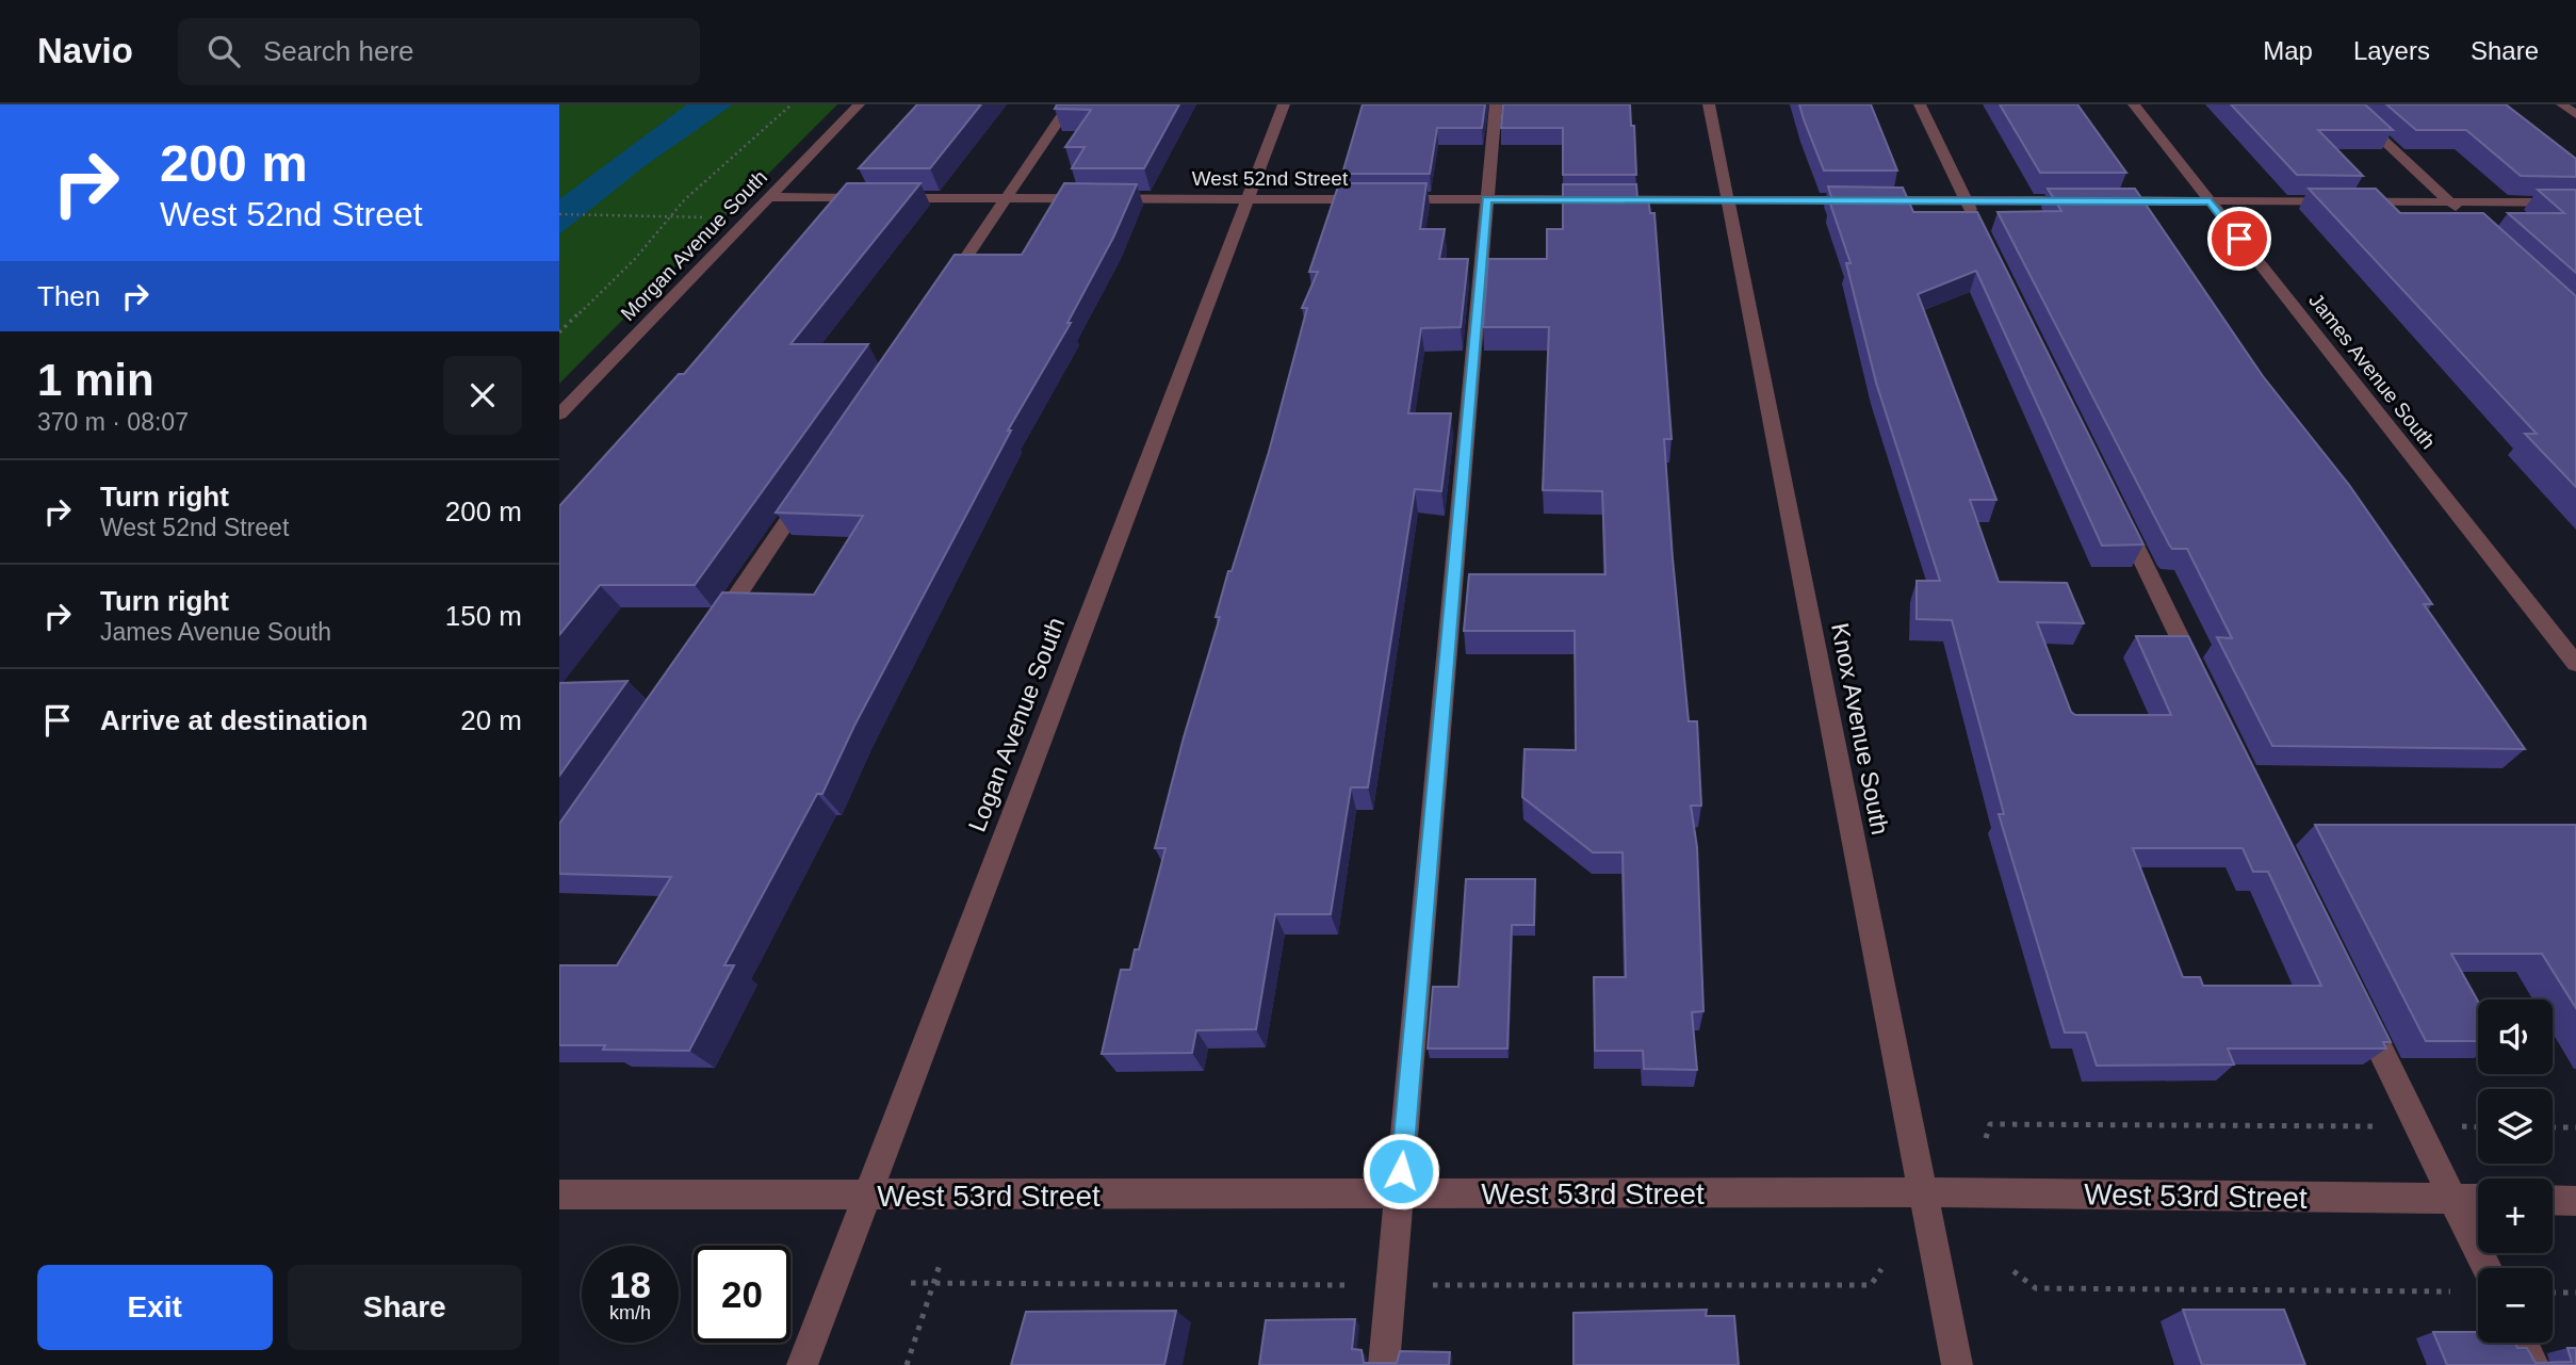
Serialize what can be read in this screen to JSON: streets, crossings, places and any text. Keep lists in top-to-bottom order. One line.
{"streets":{"street":["West 52nd Street","Morgan Avenue South","James Avenue South","Logan Avenue South","Knox Avenue South","West 53rd Street"]},"crossings":[["West 52nd Street","Morgan Avenue South"],["West 52nd Street","James Avenue South"],["West 52nd Street","Logan Avenue South"],["West 52nd Street","Knox Avenue South"],["Logan Avenue South","West 53rd Street"],["Knox Avenue South","West 53rd Street"]],"page":{"header":"Navio","search":"Search here","nav":["Map","Layers","Share"],"turn":["200 m","West 52nd Street"],"then":"Then","heading":["1 min","370 m · 08:07"],"list":[{"name":"Turn right","note":"West 52nd Street","value":"200 m"},{"name":"Turn right","note":"James Avenue South","value":"150 m"},{"name":"Arrive at destination","value":"20 m"}],"map_buttons":["+","−"],"speed":"18 km/h","limit":"20","buttons":["Exit","Share"]}}
